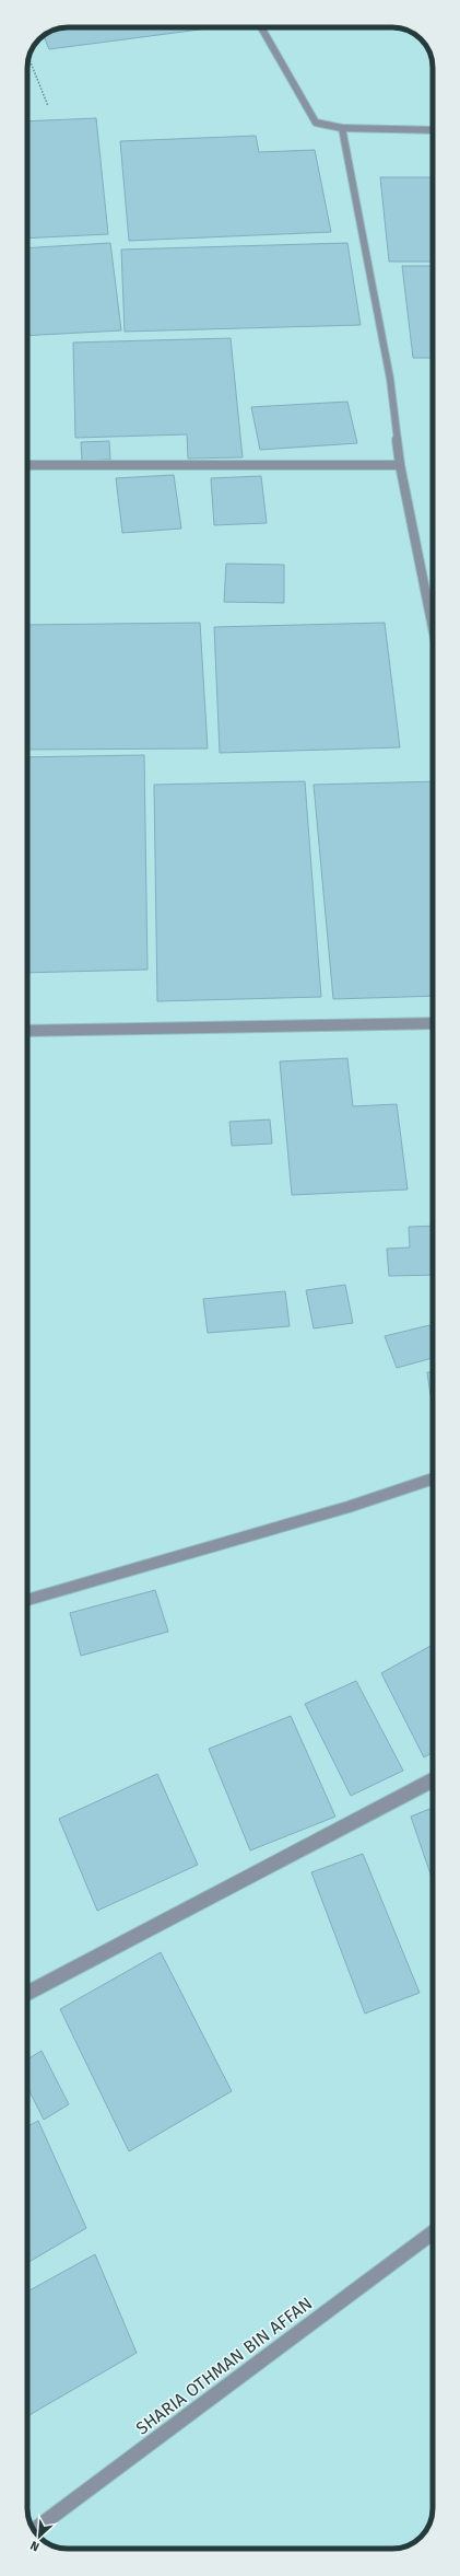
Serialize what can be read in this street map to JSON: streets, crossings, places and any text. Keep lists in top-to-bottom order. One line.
{"streets":{"street":["SHARIA OTHMAN BIN AFFAN"]},"north":"bottom left"}
